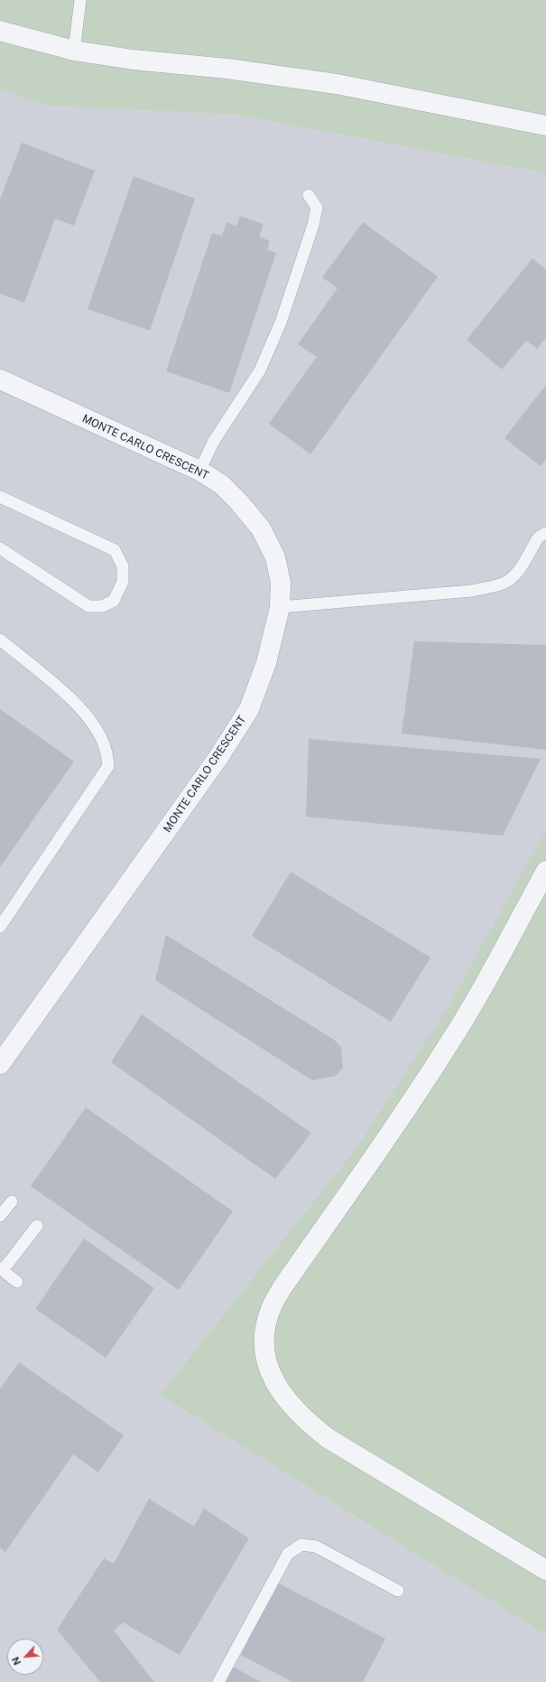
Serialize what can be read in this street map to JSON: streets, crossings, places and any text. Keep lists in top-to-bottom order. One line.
{"streets":{"street":["MONTE CARLO CRESCENT"]},"north":"bottom left"}
